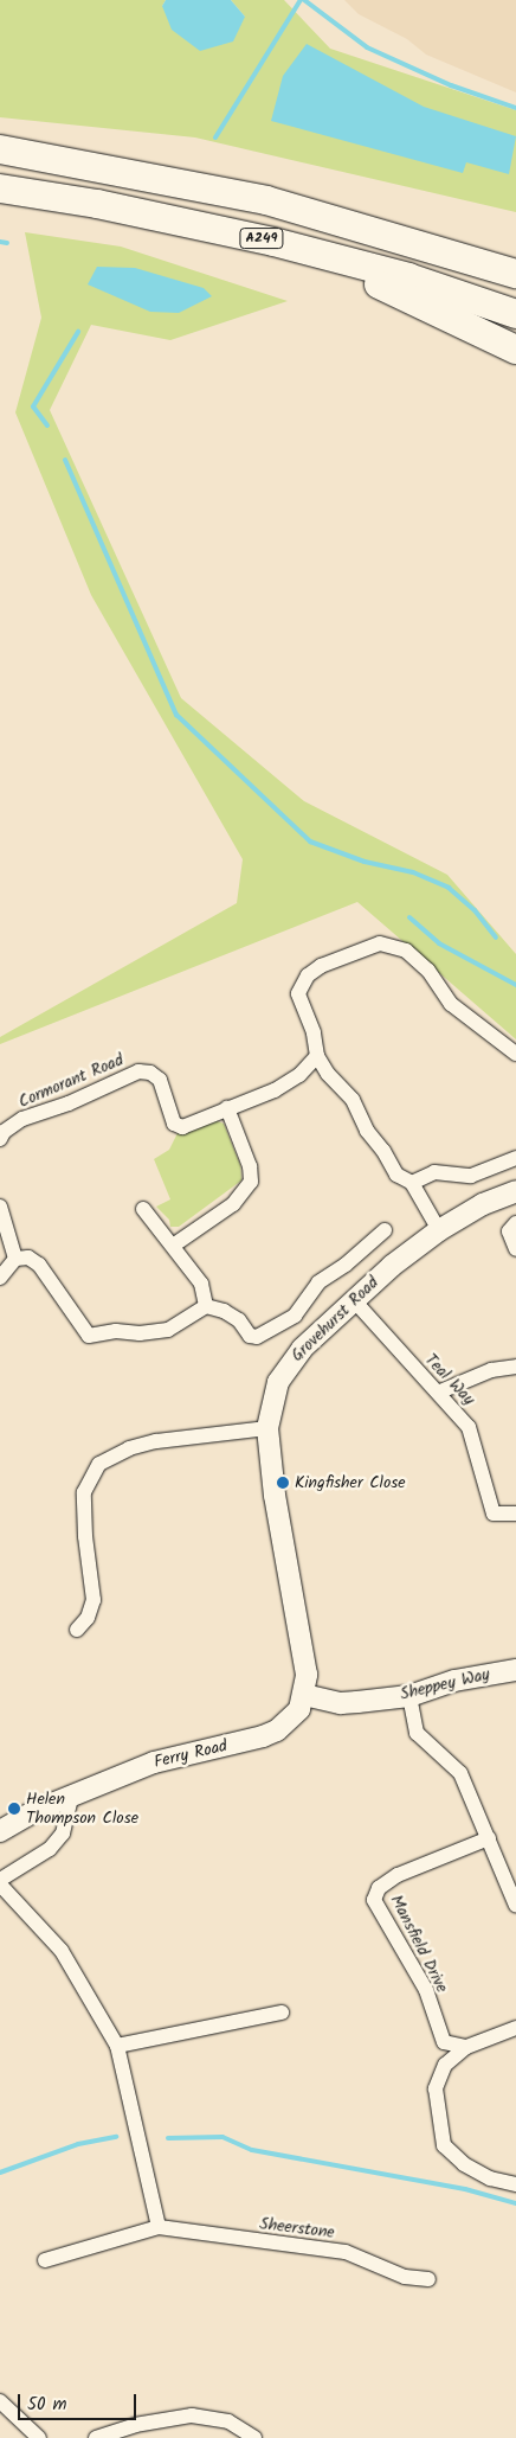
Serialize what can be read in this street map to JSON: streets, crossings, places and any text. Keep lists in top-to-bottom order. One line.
{"streets":{"highway":["A249"],"street":["Cormorant Road","Grovehurst Road","Teal Way","Sheppey Way","Ferry Road","Mansfield Drive","Sheerstone"]},"crossings":[["Grovehurst Road","Teal Way"],["Grovehurst Road","Sheppey Way"],["Grovehurst Road","Ferry Road"],["Sheppey Way","Ferry Road"]],"places":["Kingfisher Close","Helen Thompson Close"],"scale_bar":"50 m"}
